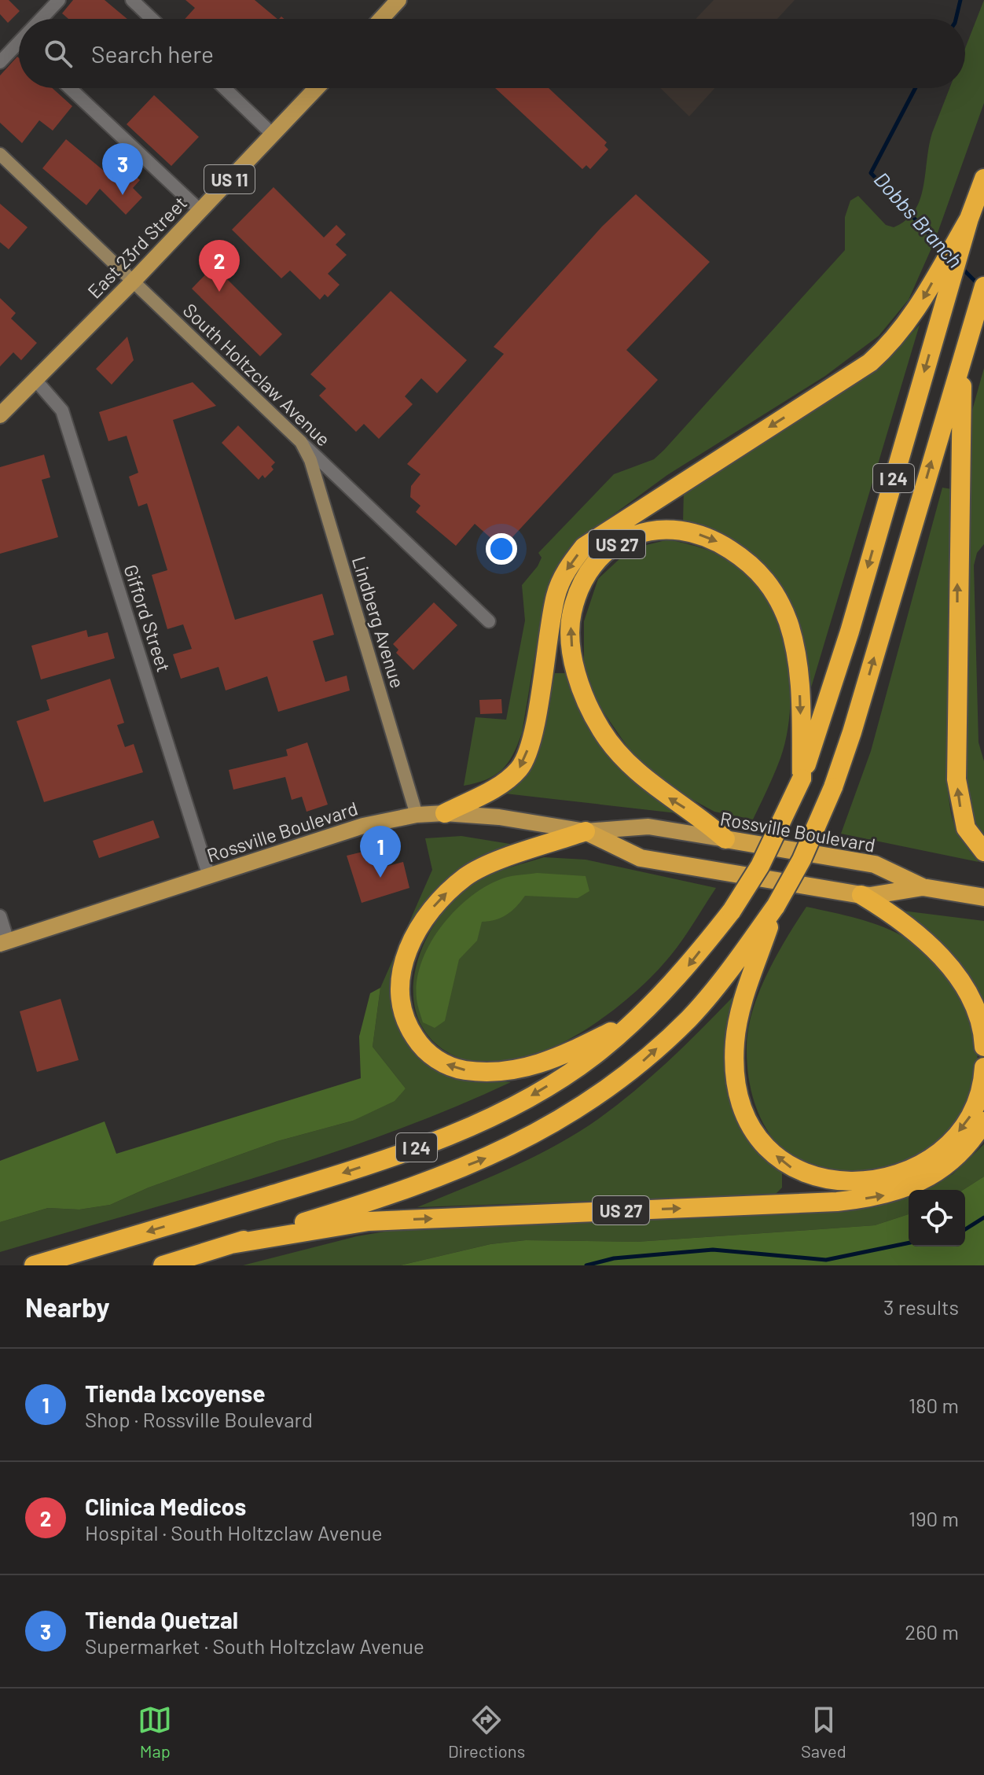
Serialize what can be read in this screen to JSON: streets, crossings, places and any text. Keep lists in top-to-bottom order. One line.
{"streets":{"highway":["I 24","US 27","Rossville Boulevard"],"main road":["US 11","East 23rd Street","South Holtzclaw Avenue","Lindberg Avenue"],"street":["Gifford Street"]},"crossings":[["East 23rd Street","South Holtzclaw Avenue"],["East 23rd Street","Gifford Street"],["South Holtzclaw Avenue","Lindberg Avenue"],["I 24","US 27"],["US 27","Rossville Boulevard"],["Gifford Street","Rossville Boulevard"],["Lindberg Avenue","Rossville Boulevard"]],"water":["Dobbs Branch"],"page":{"search":"Search here","pins":["3","2","1"],"heading":["Nearby","3 results"],"list":[{"mark":"1","name":"Tienda Ixcoyense","note":"Shop · Rossville Boulevard","value":"180 m"},{"mark":"2","name":"Clinica Medicos","note":"Hospital · South Holtzclaw Avenue","value":"190 m"},{"mark":"3","name":"Tienda Quetzal","note":"Supermarket · South Holtzclaw Avenue","value":"260 m"}],"nav":["Map","Directions","Saved"]}}
